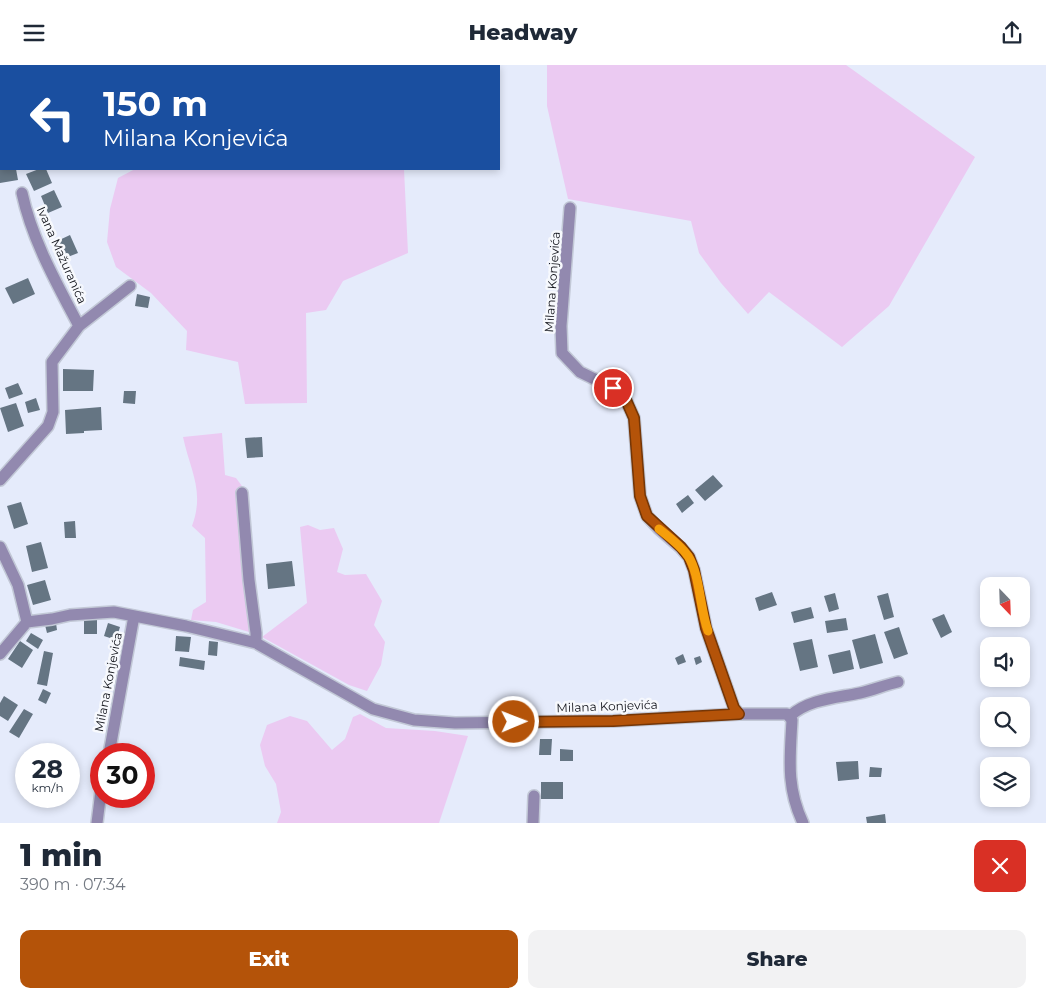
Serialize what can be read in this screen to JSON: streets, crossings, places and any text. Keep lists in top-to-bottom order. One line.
{"streets":{"street":["Ivana Mažuranića","Milana Konjevića"]},"north":"bottom right","page":{"header":"Headway","turn":["150 m","Milana Konjevića"],"speed":"28 km/h","limit":"30","heading":["1 min","390 m · 07:34"],"buttons":["Exit","Share"]}}
